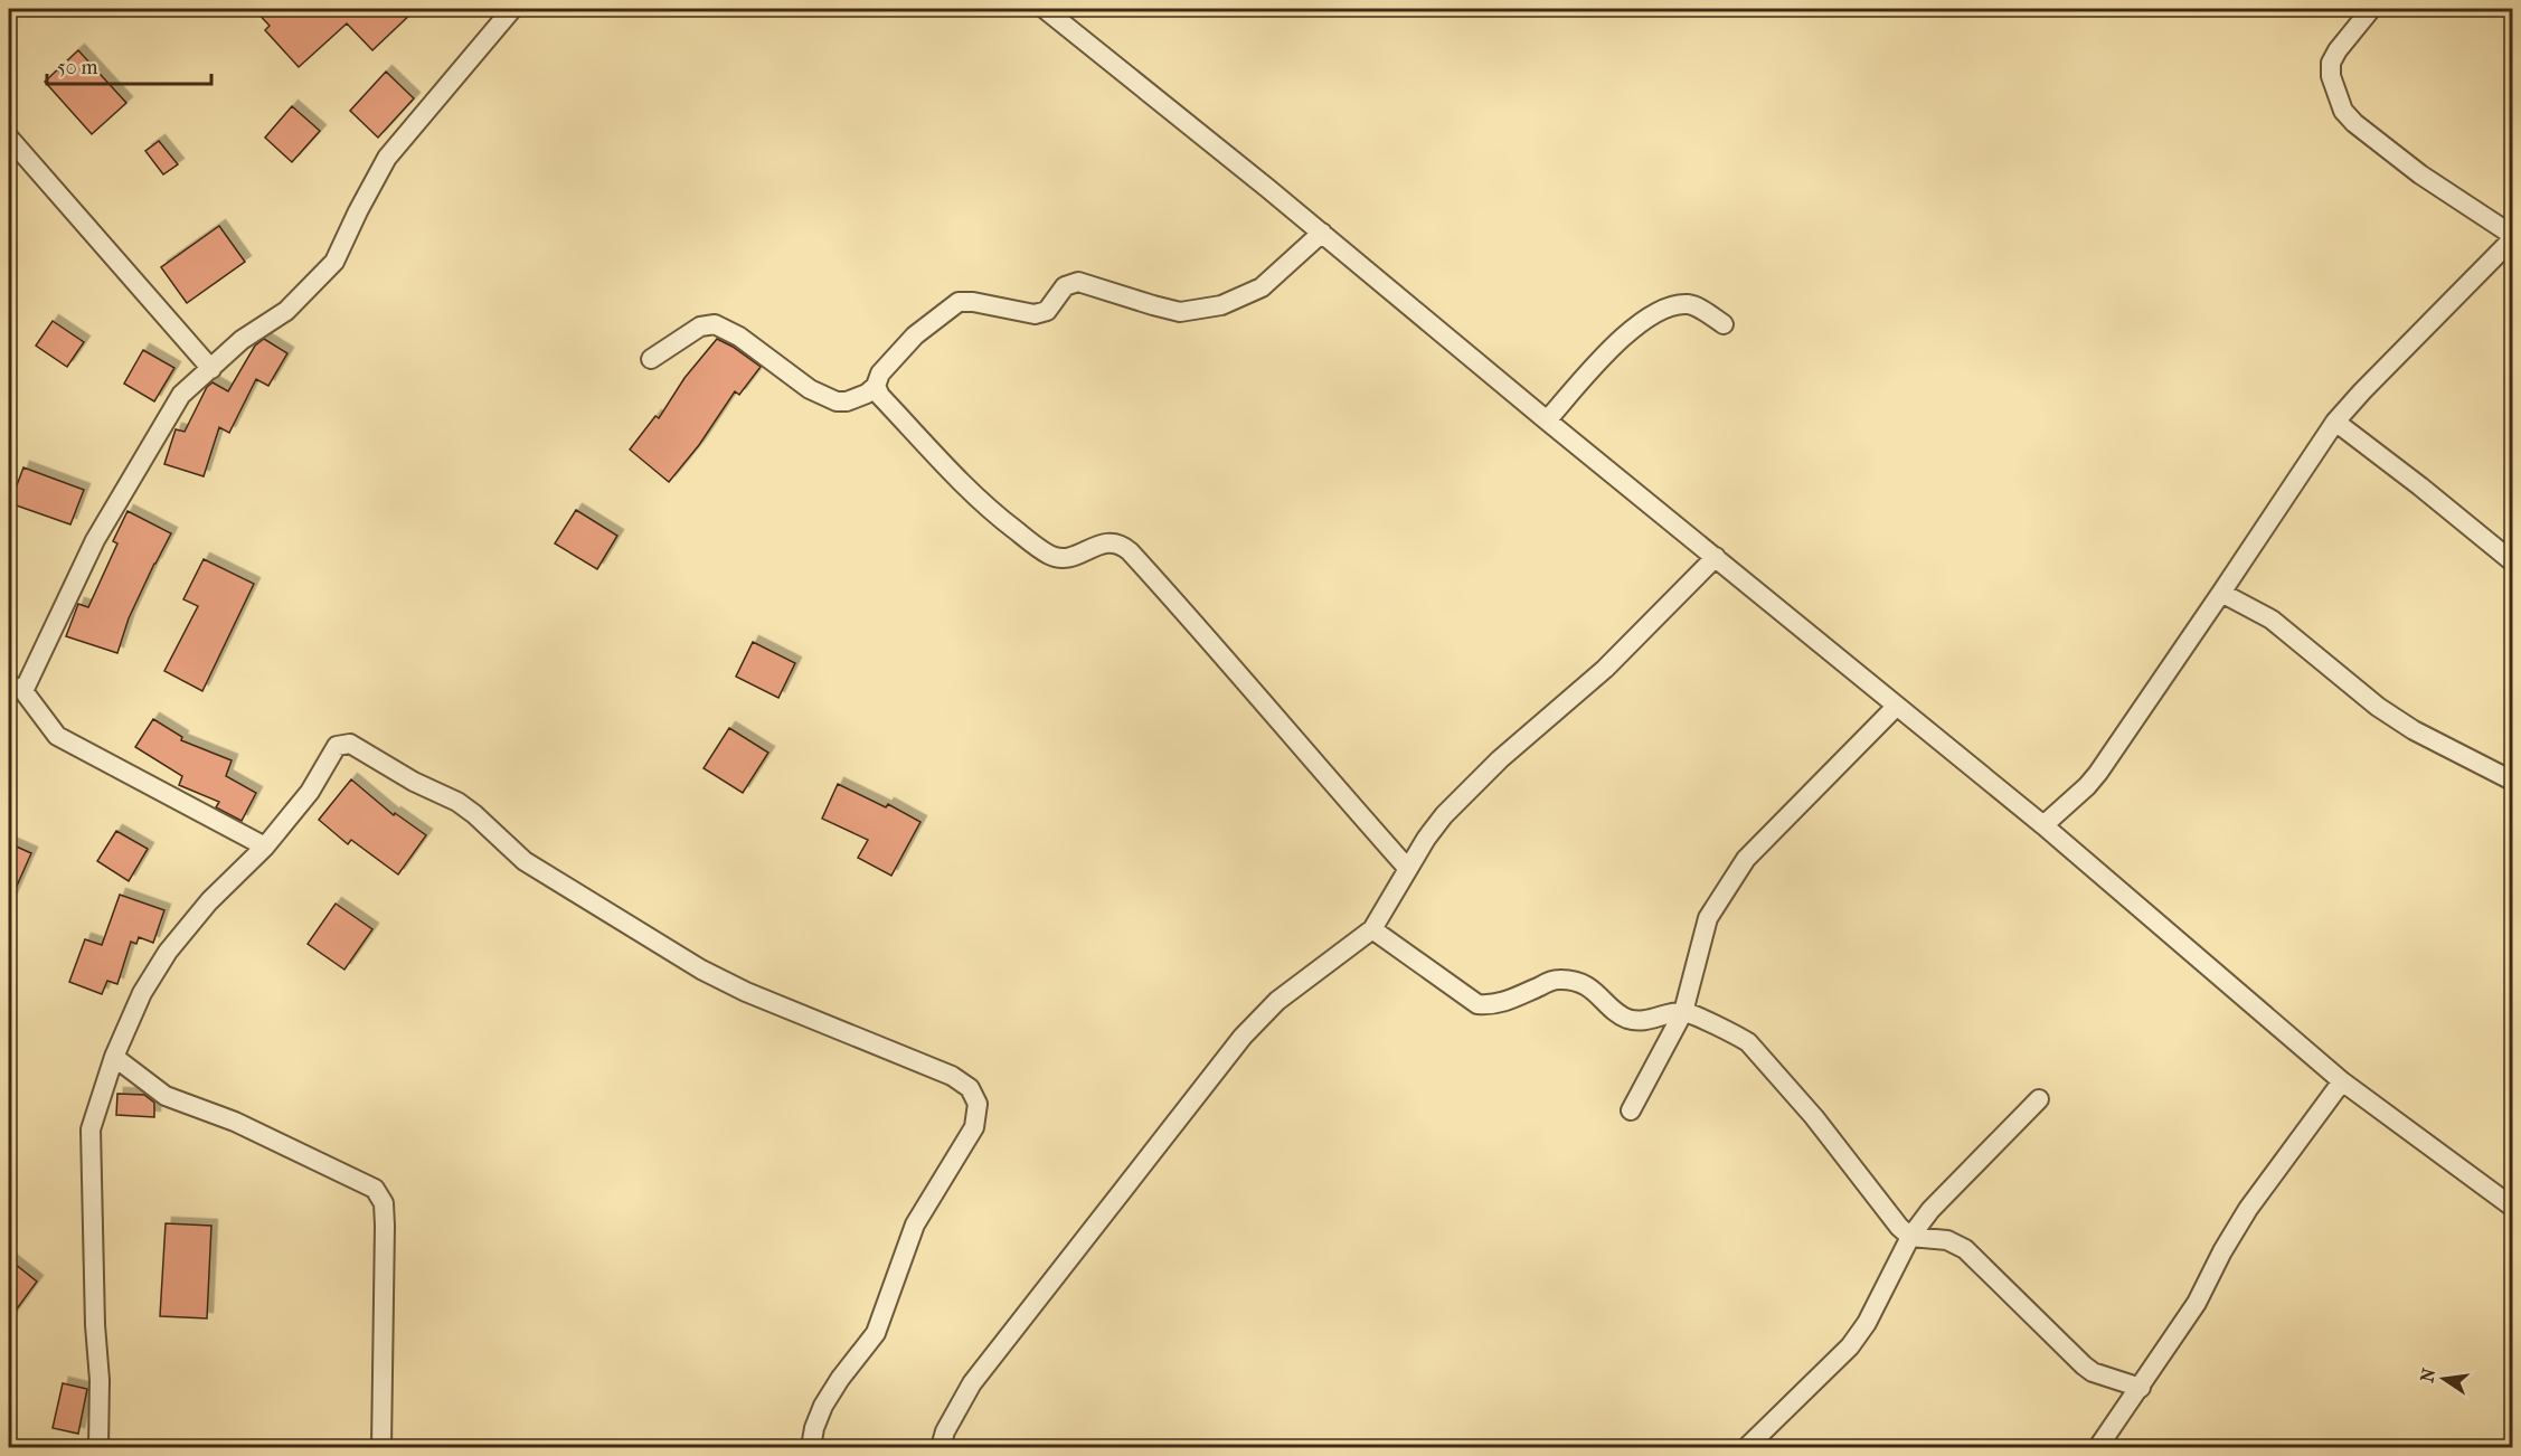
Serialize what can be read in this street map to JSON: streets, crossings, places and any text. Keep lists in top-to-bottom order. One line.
{"scale_bar":"50 m","north":"left"}
